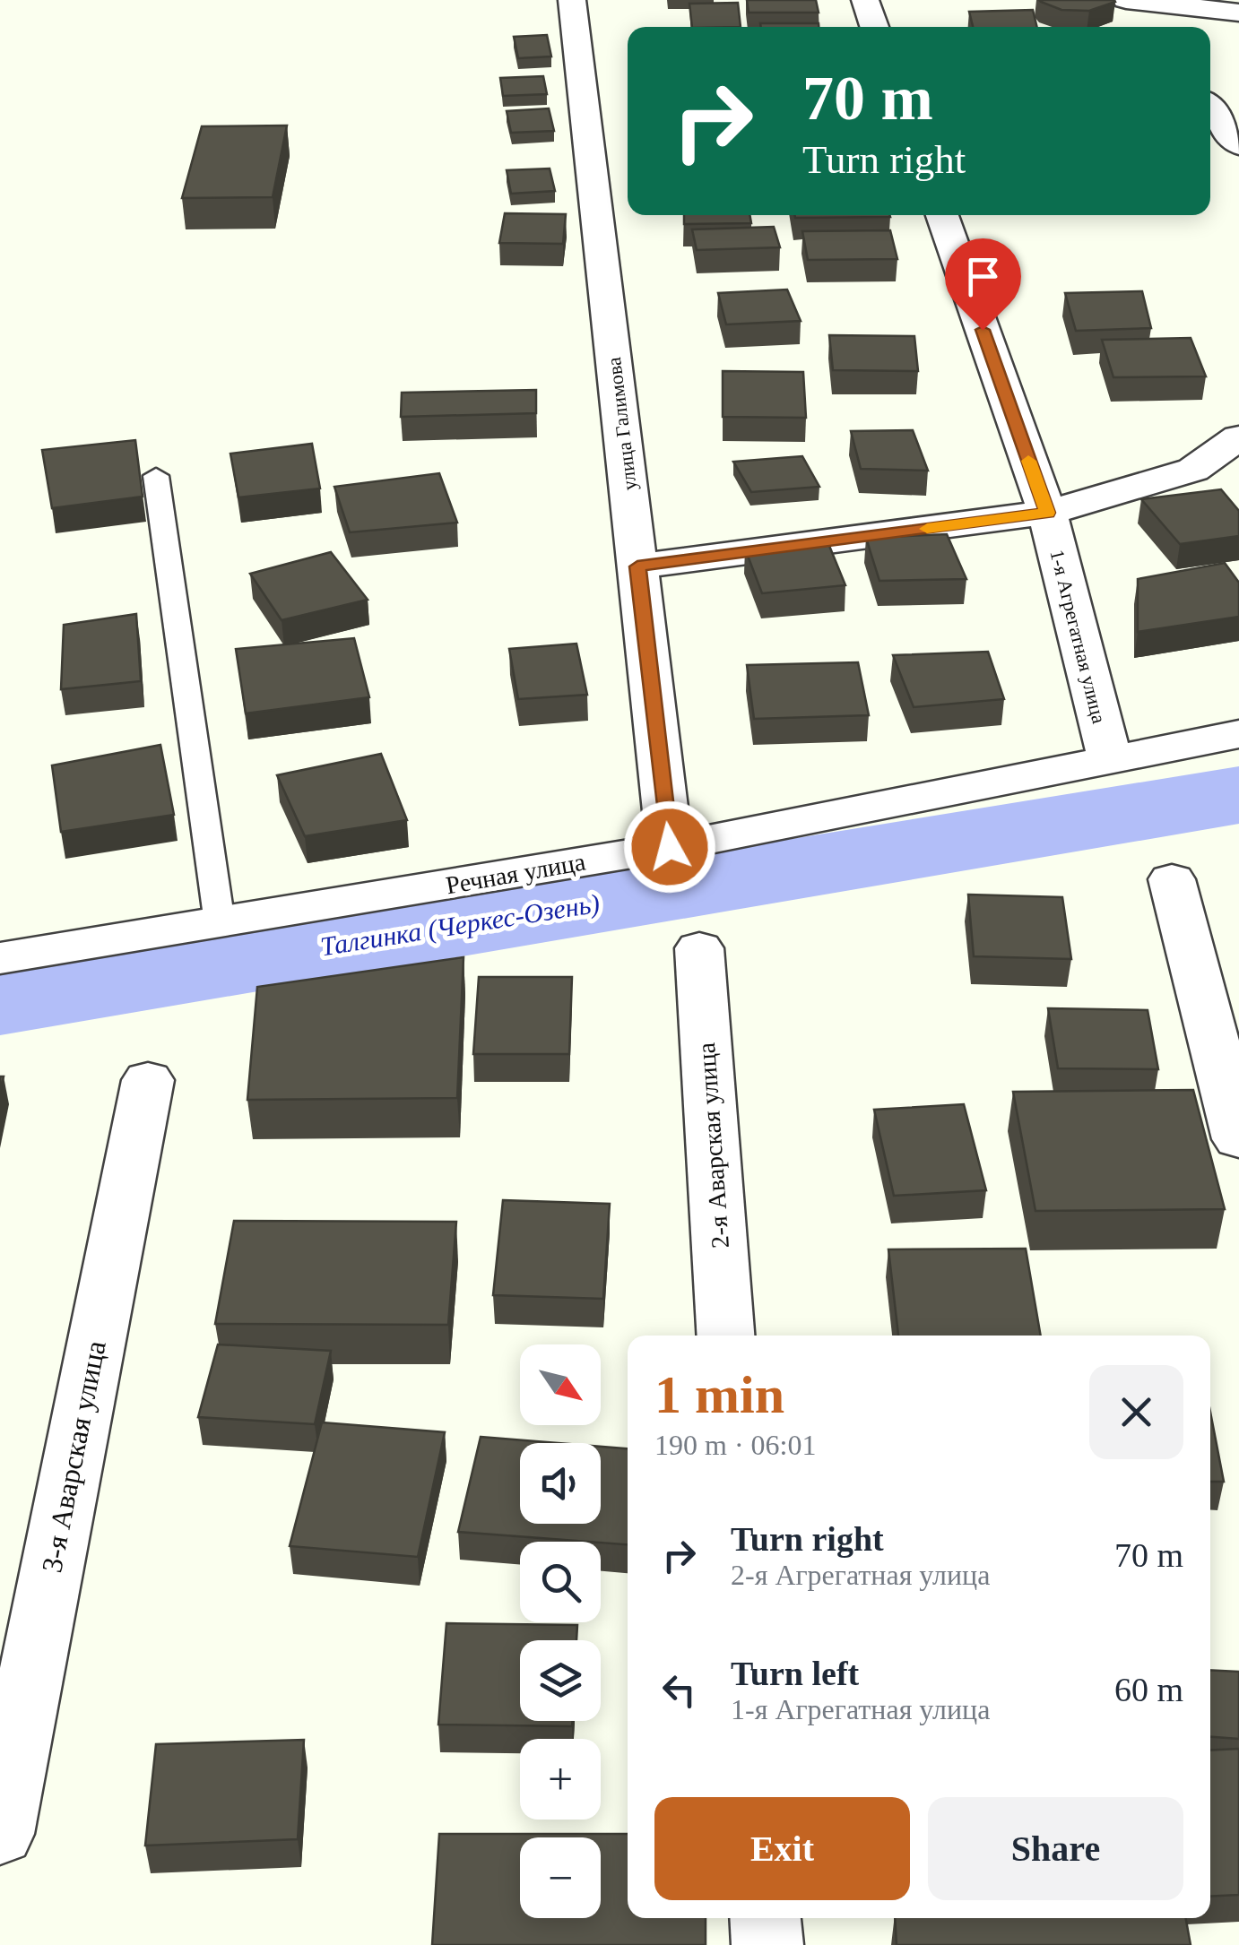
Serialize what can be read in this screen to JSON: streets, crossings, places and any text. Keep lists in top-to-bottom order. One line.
{"streets":{"street":["улица Галимова","1-я Агрегатная улица","Речная улица","2-я Аварская улица","3-я Аварская улица"]},"crossings":[["улица Галимова","Речная улица"],["1-я Агрегатная улица","Речная улица"]],"water":["Талгинка (Черкес-Озень)"],"north":"bottom right","page":{"turn":["70 m","Turn right"],"heading":["1 min","190 m · 06:01"],"map_buttons":["+","−"],"list":[{"name":"Turn right","note":"2-я Агрегатная улица","value":"70 m"},{"name":"Turn left","note":"1-я Агрегатная улица","value":"60 m"}],"buttons":["Exit","Share"]}}
